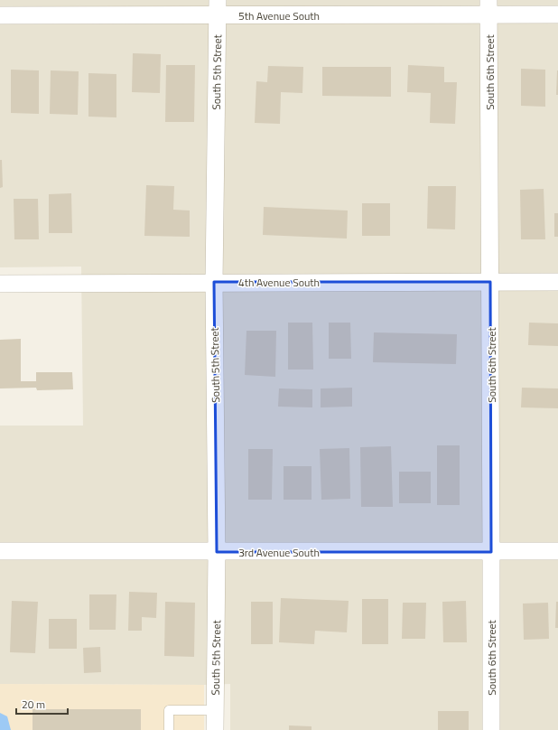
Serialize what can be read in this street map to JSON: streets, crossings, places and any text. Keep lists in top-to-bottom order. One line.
{"streets":{"street":["5th Avenue South","South 5th Street","South 6th Street","4th Avenue South","3rd Avenue South"]},"crossings":[["5th Avenue South","South 5th Street"],["5th Avenue South","South 6th Street"],["South 5th Street","4th Avenue South"],["South 5th Street","3rd Avenue South"],["South 6th Street","4th Avenue South"],["South 6th Street","3rd Avenue South"]],"scale_bar":"20 m"}
